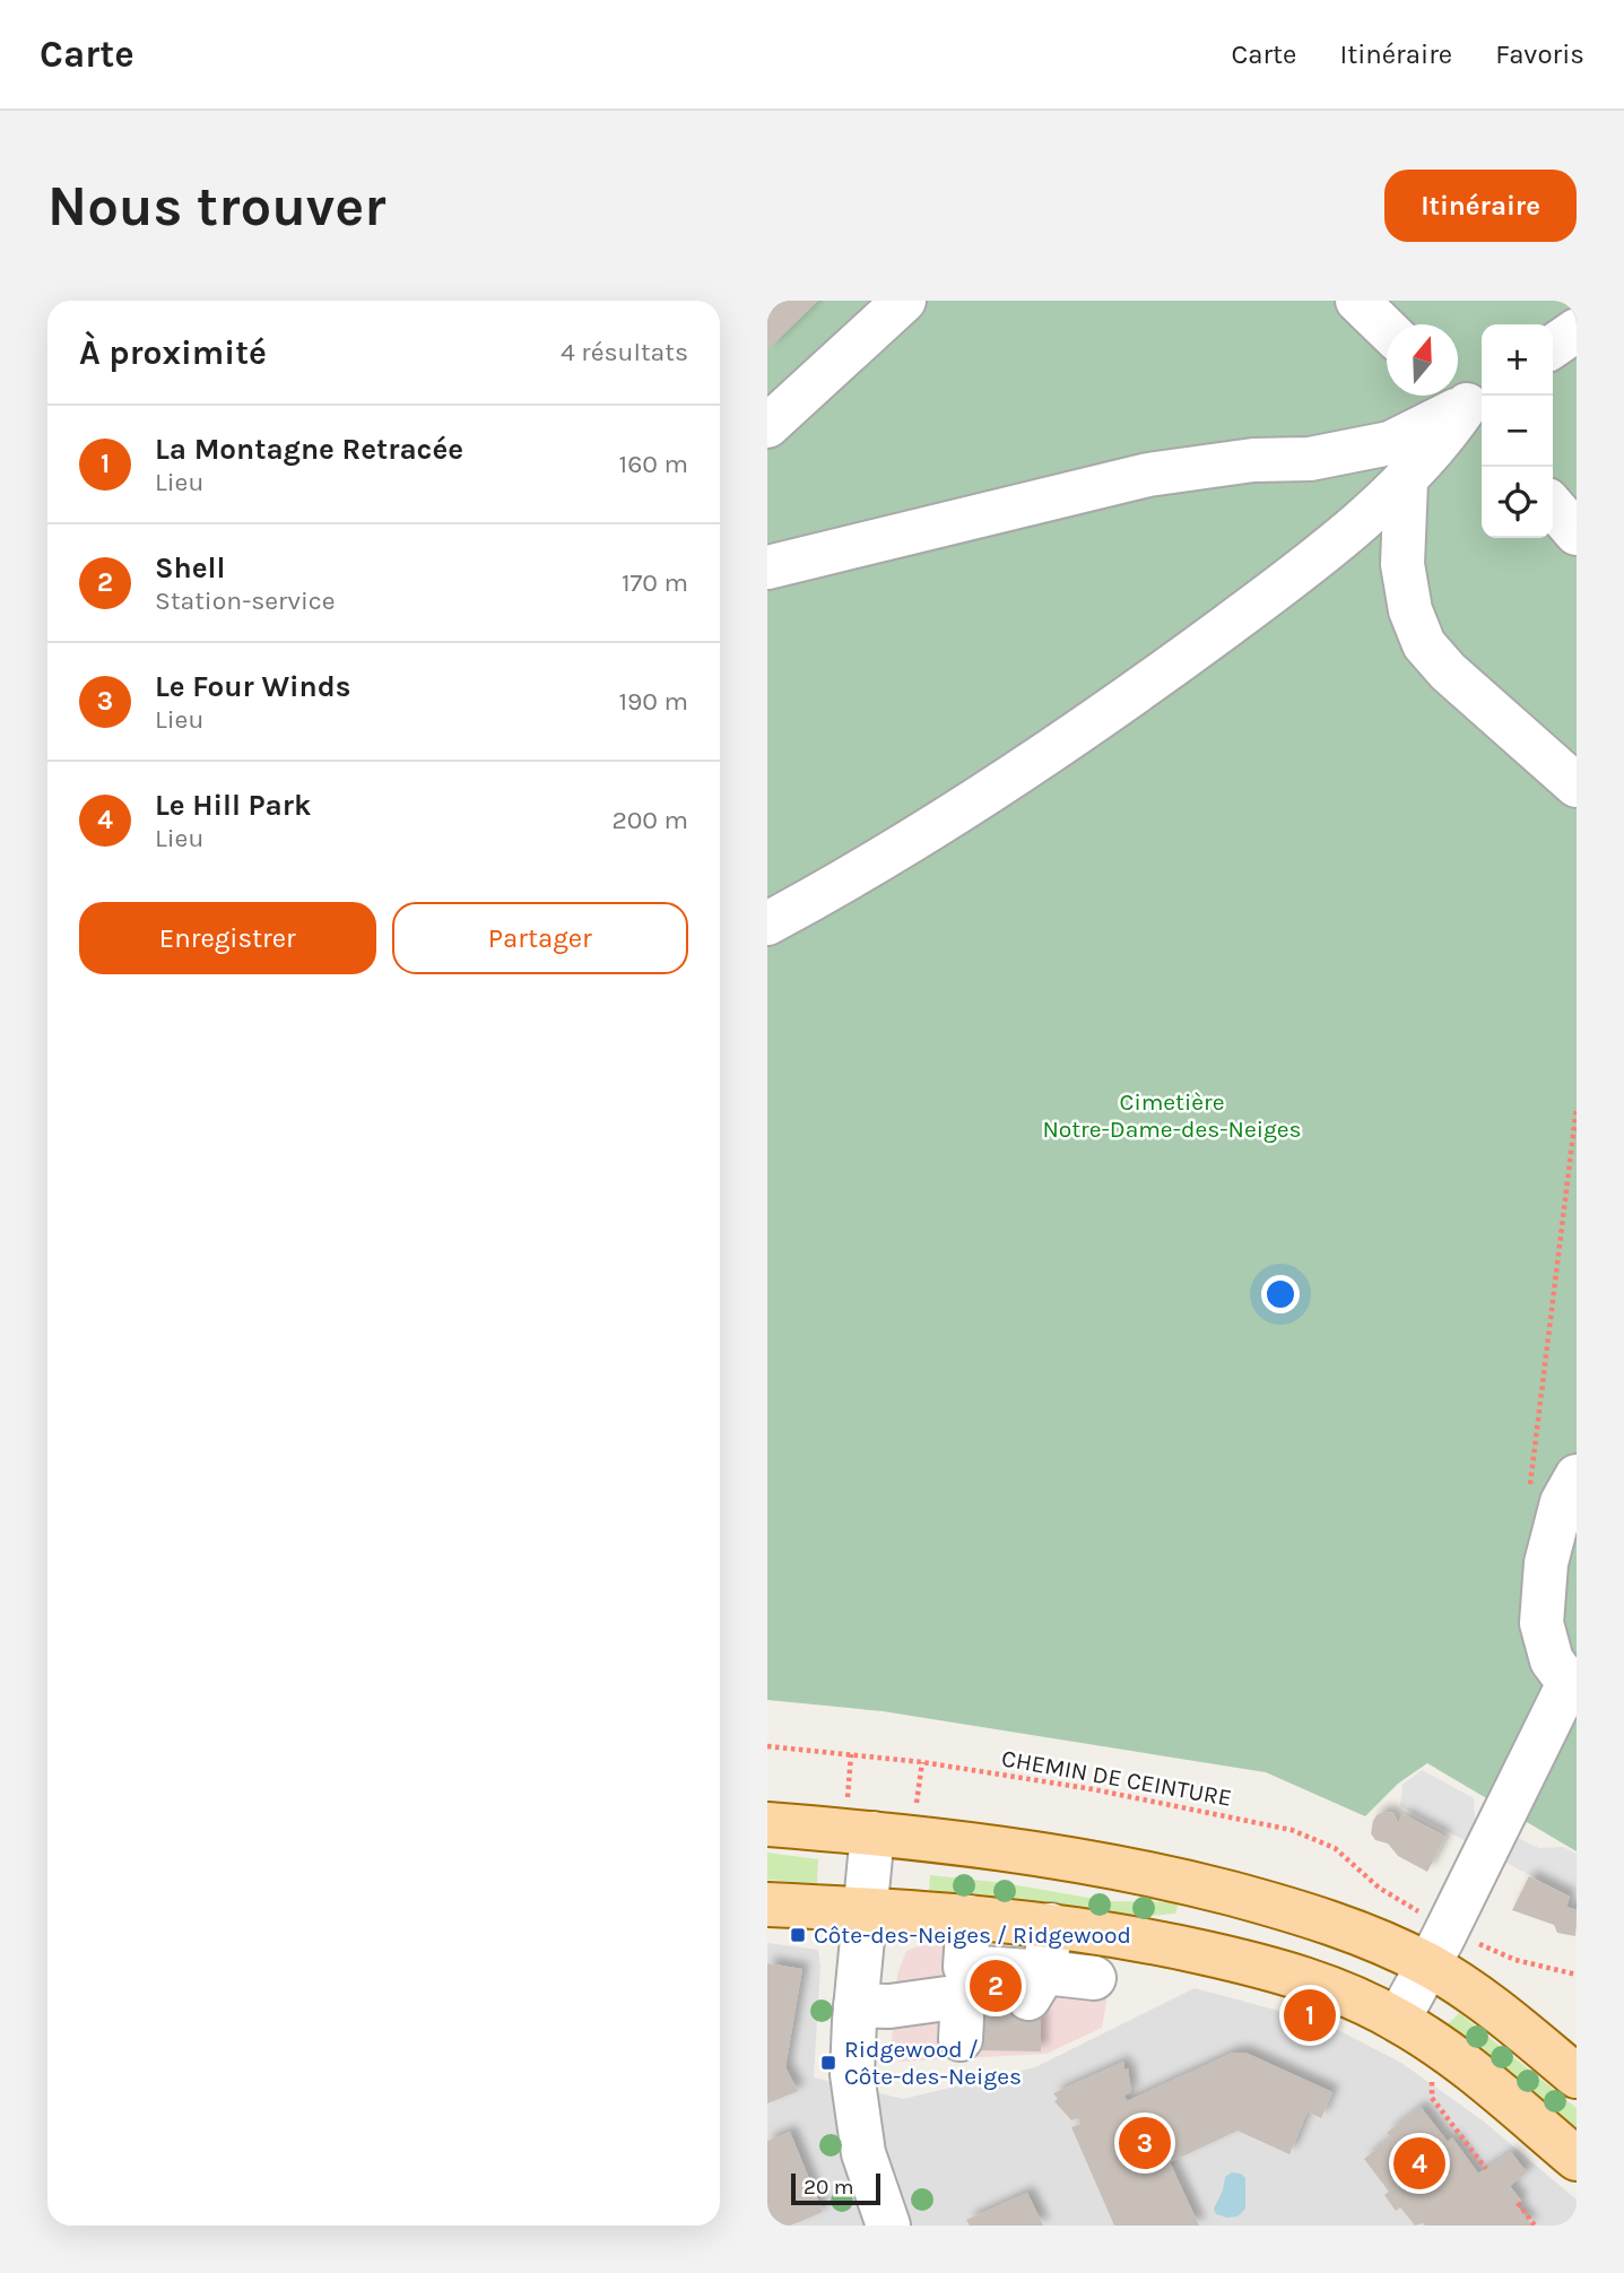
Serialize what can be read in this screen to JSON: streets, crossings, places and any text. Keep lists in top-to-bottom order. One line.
{"streets":{"path":["CHEMIN DE CEINTURE"]},"parks":["Cimetière Notre-Dame-des-Neiges"],"places":{"transit":["Côte-des-Neiges / Ridgewood","Ridgewood / Côte-des-Neiges"]},"scale_bar":"20 m","north":"top","page":{"header":"Carte","nav":["Carte","Itinéraire","Favoris"],"buttons":["Itinéraire",["Enregistrer","Partager"]],"title":"Nous trouver","heading":["À proximité","4 résultats"],"map_buttons":["+","−"],"list":[{"mark":"1","name":"La Montagne Retracée","note":"Lieu","value":"160 m"},{"mark":"2","name":"Shell","note":"Station-service","value":"170 m"},{"mark":"3","name":"Le Four Winds","note":"Lieu","value":"190 m"},{"mark":"4","name":"Le Hill Park","note":"Lieu","value":"200 m"}],"pins":["2","1","3","4"],"scale":"20 m"}}
